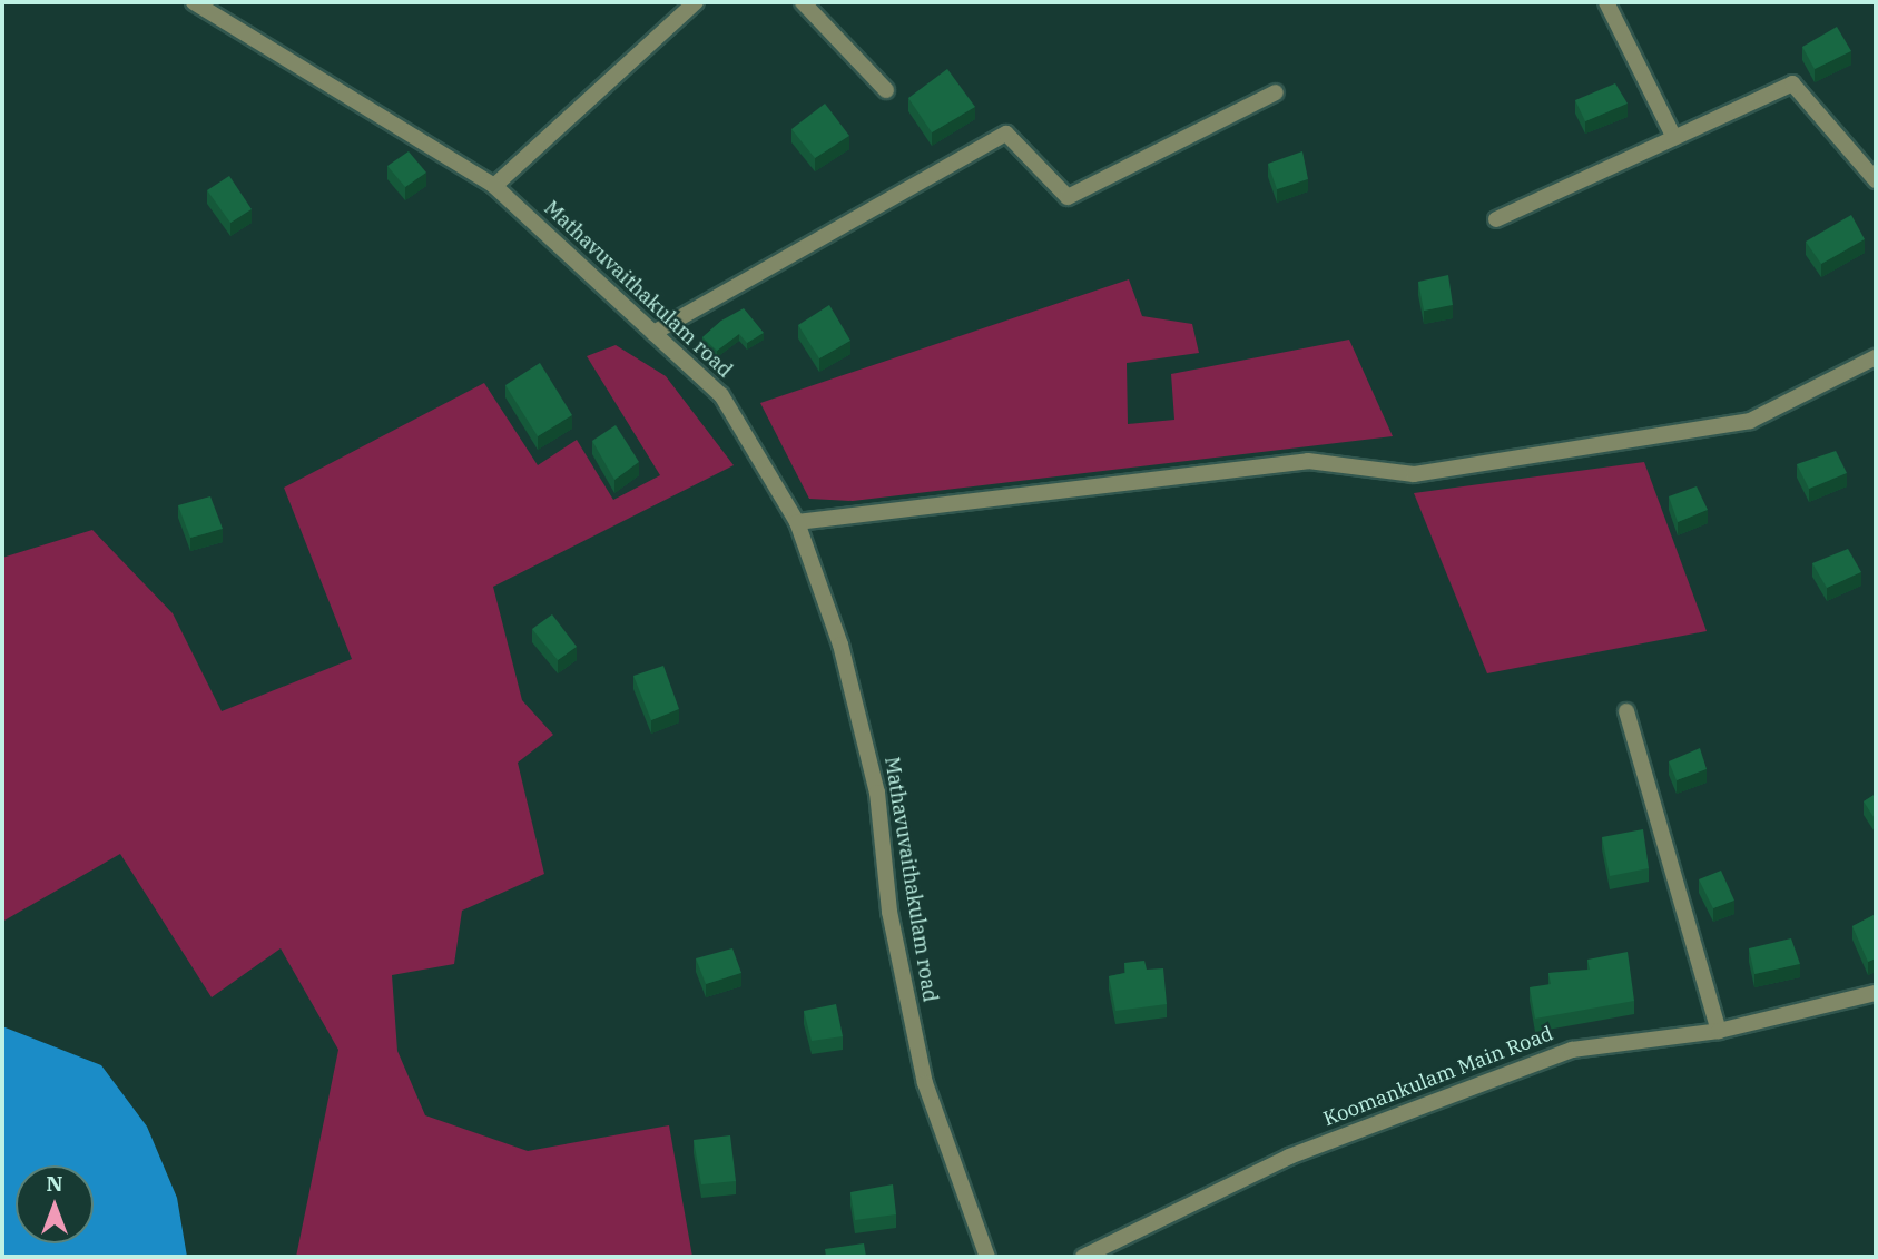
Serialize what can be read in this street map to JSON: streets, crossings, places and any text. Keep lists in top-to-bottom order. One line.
{"streets":{"street":["Mathavuvaithakulam road","Koomankulam Main Road"]},"north":"top"}
